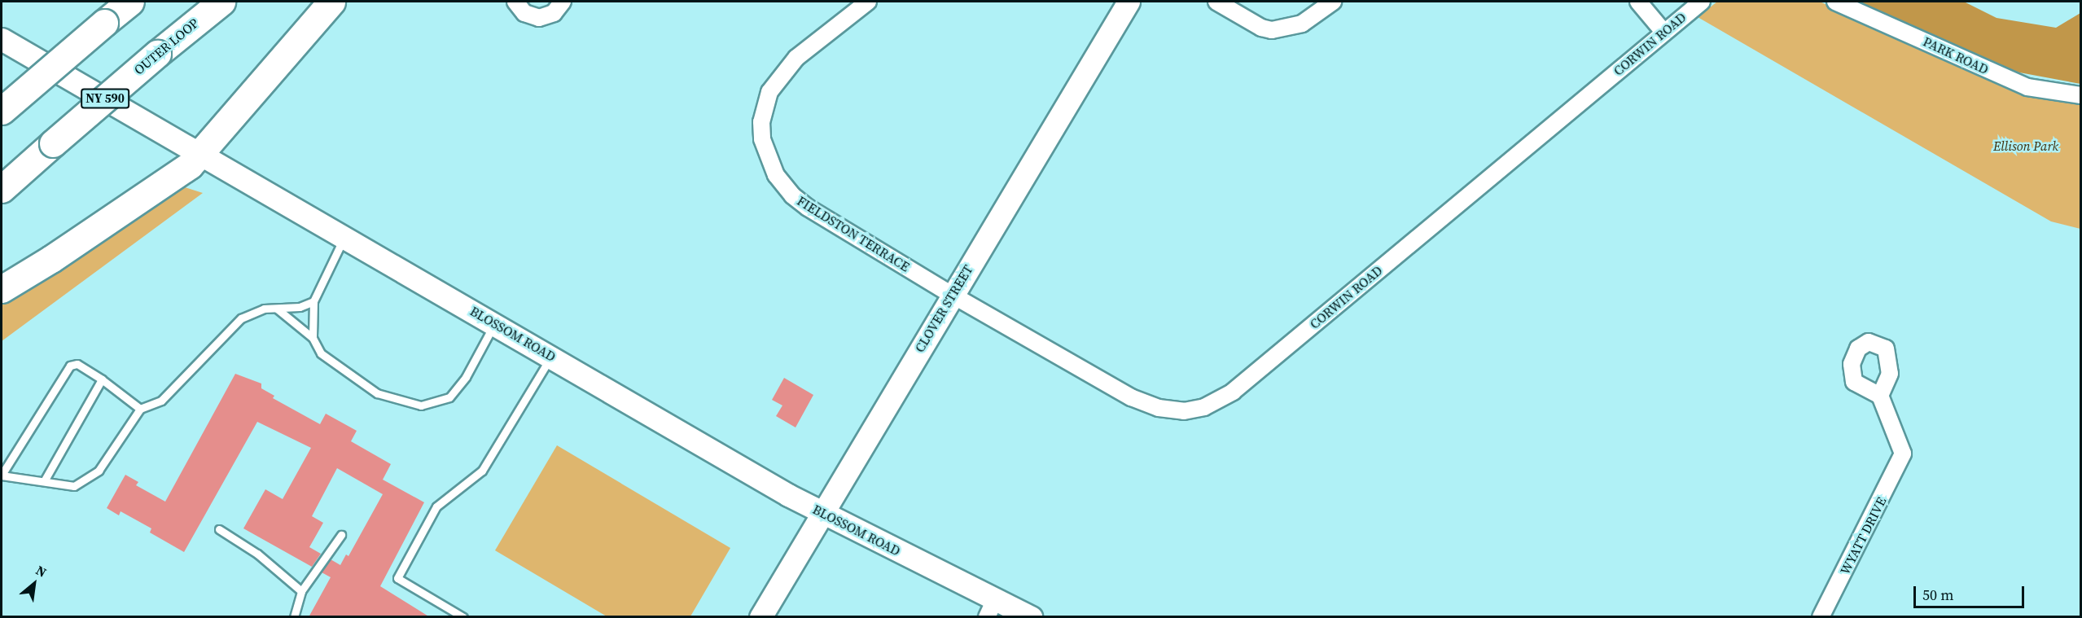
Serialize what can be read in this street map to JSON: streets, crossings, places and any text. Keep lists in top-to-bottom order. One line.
{"streets":{"highway":["OUTER LOOP","NY 590"],"street":["CORWIN ROAD","PARK ROAD","FIELDSTON TERRACE","CLOVER STREET","BLOSSOM ROAD","WYATT DRIVE"]},"crossings":[["CORWIN ROAD","FIELDSTON TERRACE"],["CORWIN ROAD","CLOVER STREET"],["FIELDSTON TERRACE","CLOVER STREET"],["CLOVER STREET","BLOSSOM ROAD"]],"parks":["Ellison Park"],"scale_bar":"50 m","north":"top right"}
